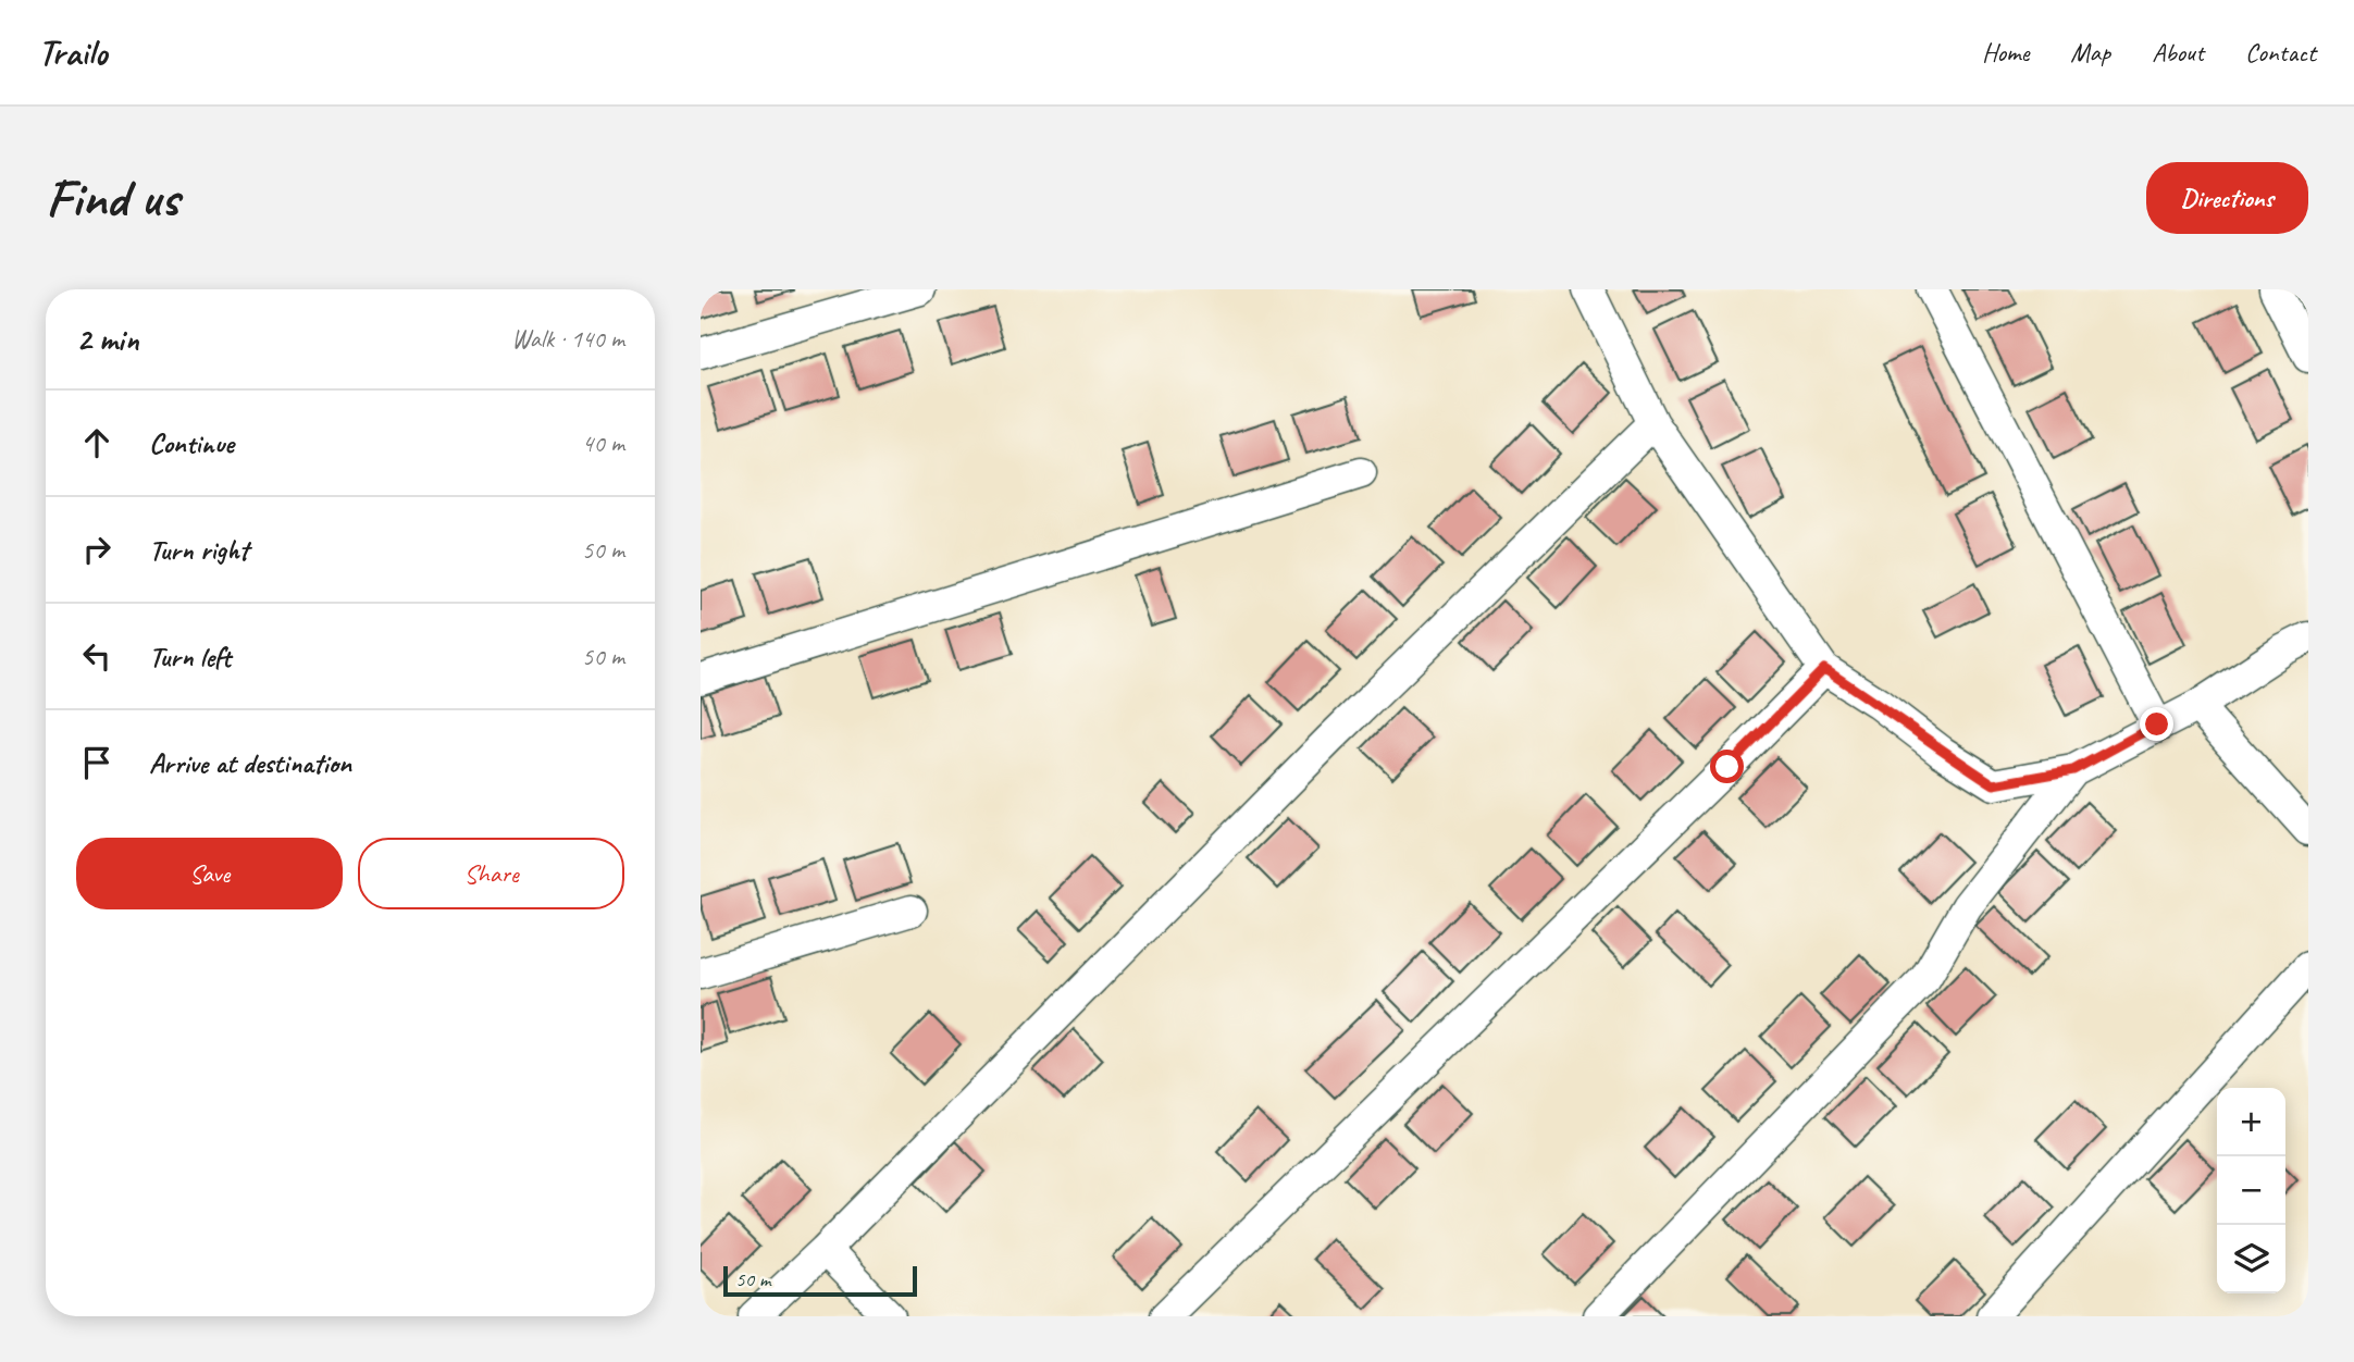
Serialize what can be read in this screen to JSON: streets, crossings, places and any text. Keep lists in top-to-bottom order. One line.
{"scale_bar":"50 m","page":{"header":"Trailo","nav":["Home","Map","About","Contact"],"buttons":["Directions",["Save","Share"]],"title":"Find us","heading":["2 min","Walk · 140 m"],"list":[["Continue","40 m"],["Turn right","50 m"],["Turn left","50 m"],"Arrive at destination"],"map_buttons":["+","−"],"scale":"50 m"}}
